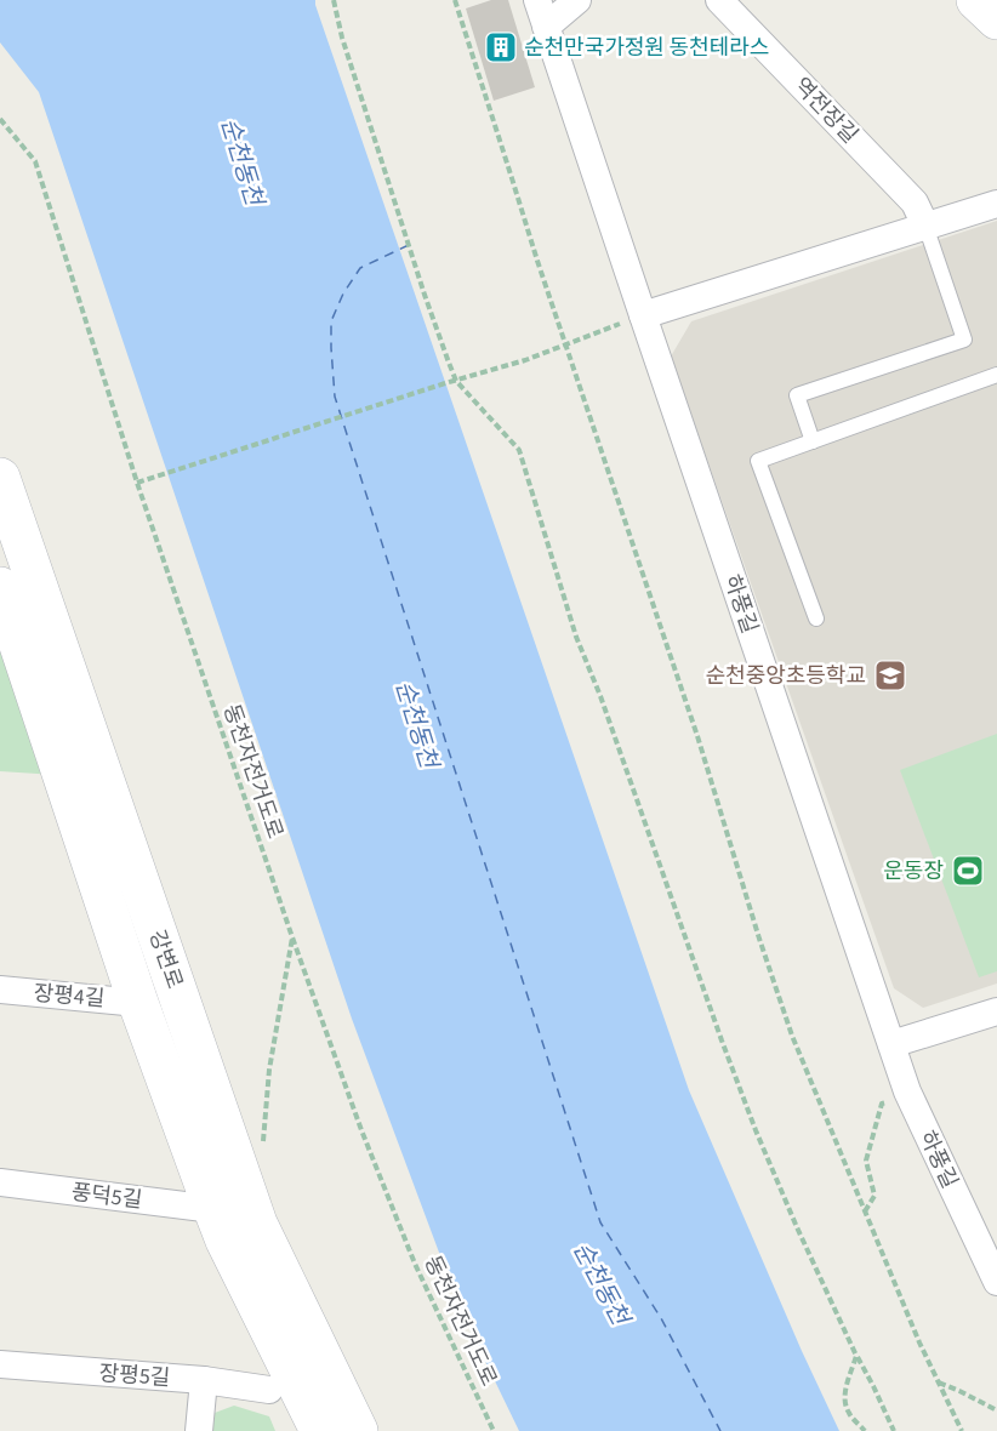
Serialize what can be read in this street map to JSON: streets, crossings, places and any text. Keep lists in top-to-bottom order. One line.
{"streets":{"main road":["강변로"],"street":["역전장길","하풍길","장평4길","풍덕5길","장평5길"],"path":["동천자전거도로"]},"crossings":[["강변로","장평4길"],["강변로","풍덕5길"]],"water":["순천동천"],"places":{"building":["순천만국가정원 동천테라스"],"school or university":["순천중앙초등학교"],"sports":["운동장"]}}
